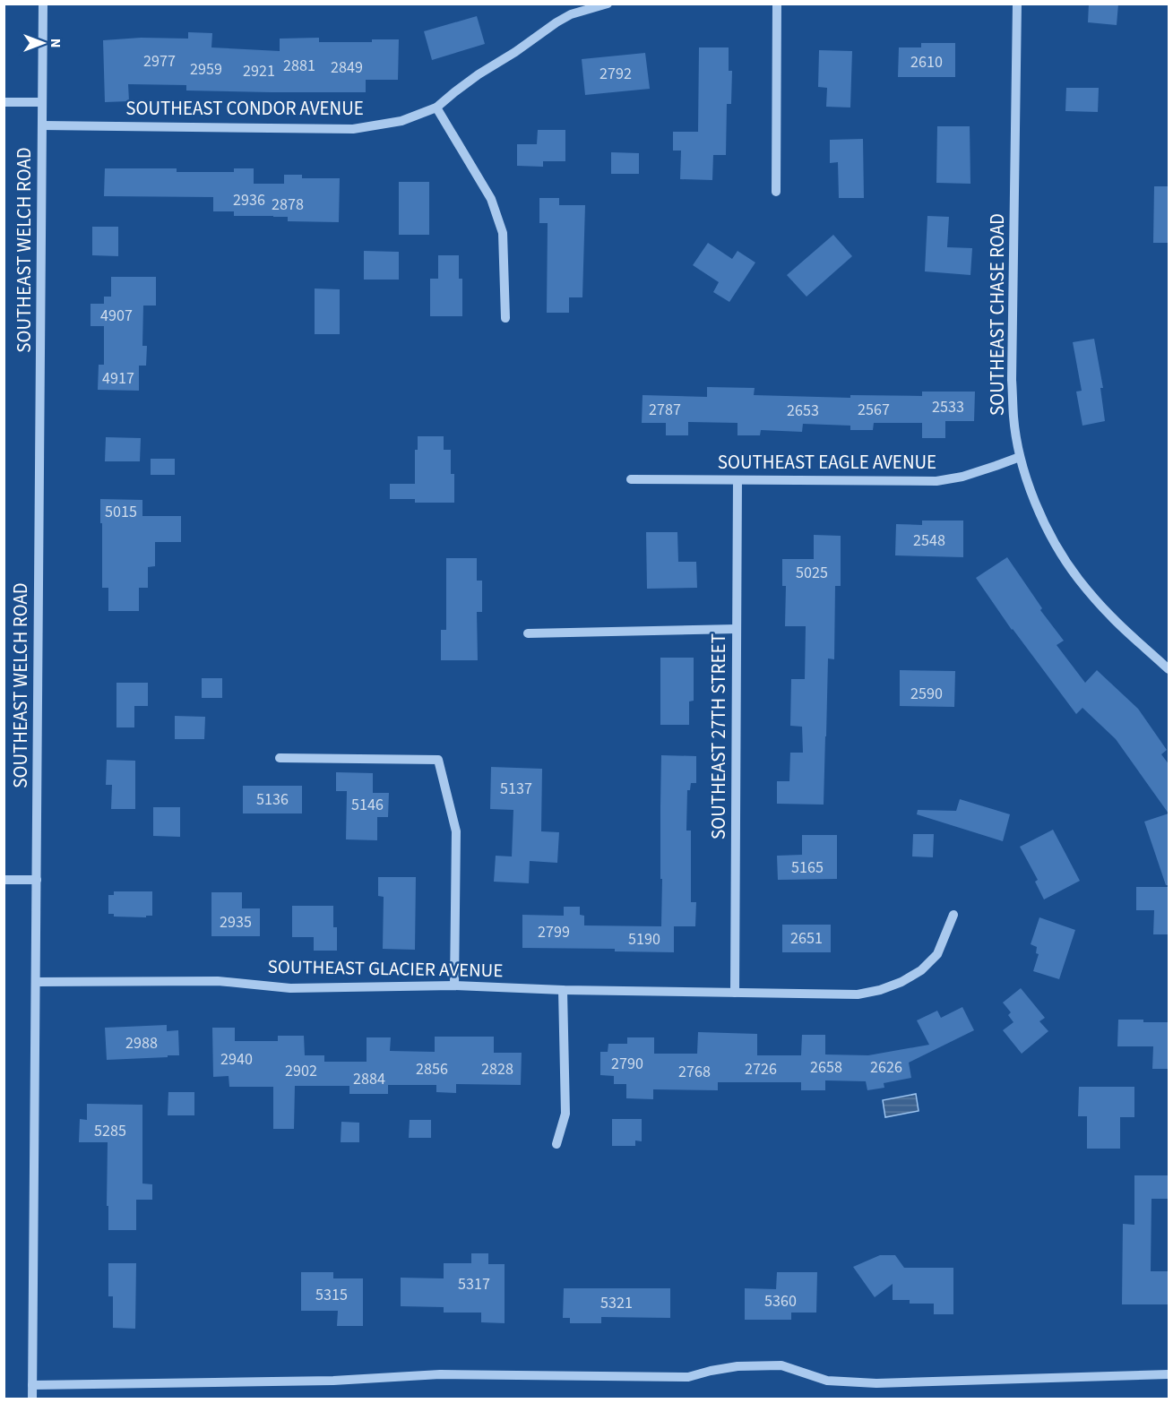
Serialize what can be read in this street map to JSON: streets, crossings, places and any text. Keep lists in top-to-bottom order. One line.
{"streets":{"street":["SOUTHEAST CONDOR AVENUE","SOUTHEAST WELCH ROAD","SOUTHEAST CHASE ROAD","SOUTHEAST EAGLE AVENUE","SOUTHEAST 27TH STREET","SOUTHEAST GLACIER AVENUE"]},"crossings":[["SOUTHEAST CONDOR AVENUE","SOUTHEAST WELCH ROAD"],["SOUTHEAST WELCH ROAD","SOUTHEAST GLACIER AVENUE"],["SOUTHEAST CHASE ROAD","SOUTHEAST EAGLE AVENUE"],["SOUTHEAST EAGLE AVENUE","SOUTHEAST 27TH STREET"],["SOUTHEAST 27TH STREET","SOUTHEAST GLACIER AVENUE"]],"house_numbers":["2977","2610","2881","2849","2959","2921","2792","2936","2878","4907","4917","2533","2787","2567","2653","5015","2548","5025","2590","5137","5136","5146","5165","2935","2799","2651","5190","2988","2940","2790","2658","2626","2856","2828","2726","2902","2768","2884","5285","5317","5315","5360","5321"],"north":"right"}
